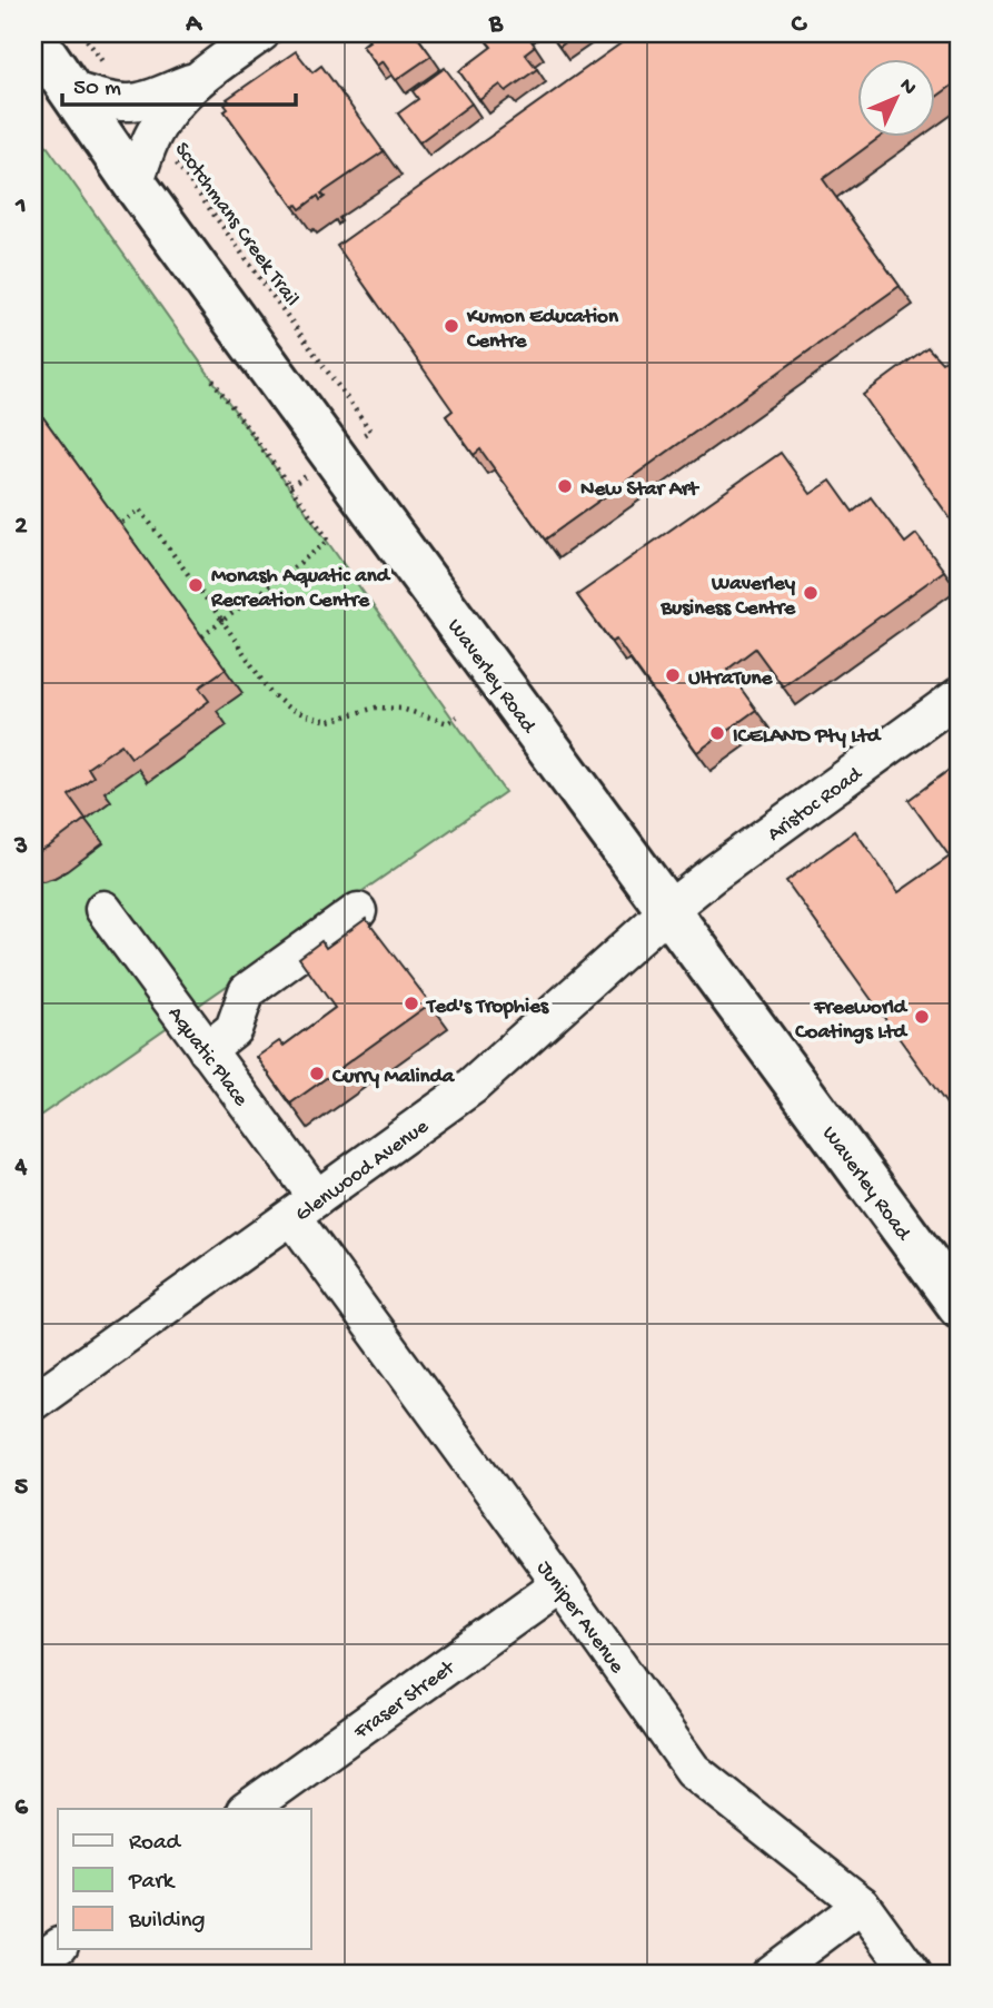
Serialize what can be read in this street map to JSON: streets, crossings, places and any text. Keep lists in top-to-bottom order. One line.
{"streets":{"main road":["Waverley Road"],"street":["Aristoc Road","Aquatic Place","Glenwood Avenue","Juniper Avenue","Fraser Street"],"path":["Scotchmans Creek Trail"]},"crossings":[["Waverley Road","Aristoc Road"],["Waverley Road","Glenwood Avenue"],["Aristoc Road","Glenwood Avenue"],["Aquatic Place","Glenwood Avenue"],["Aquatic Place","Juniper Avenue"],["Glenwood Avenue","Juniper Avenue"],["Juniper Avenue","Fraser Street"]],"places":["Kumon Education Centre","New Star Art","Monash Aquatic and Recreation Centre","Waverley Business Centre","UltraTune","ICELAND Pty Ltd","Ted's Trophies","Freeworld Coatings Ltd","Curry Malinda"],"legend":["Road","Park","Building"],"scale_bar":"50 m","north":"top right","grid":{"columns":["A","B","C"],"rows":["1","2","3","4","5","6"]}}
